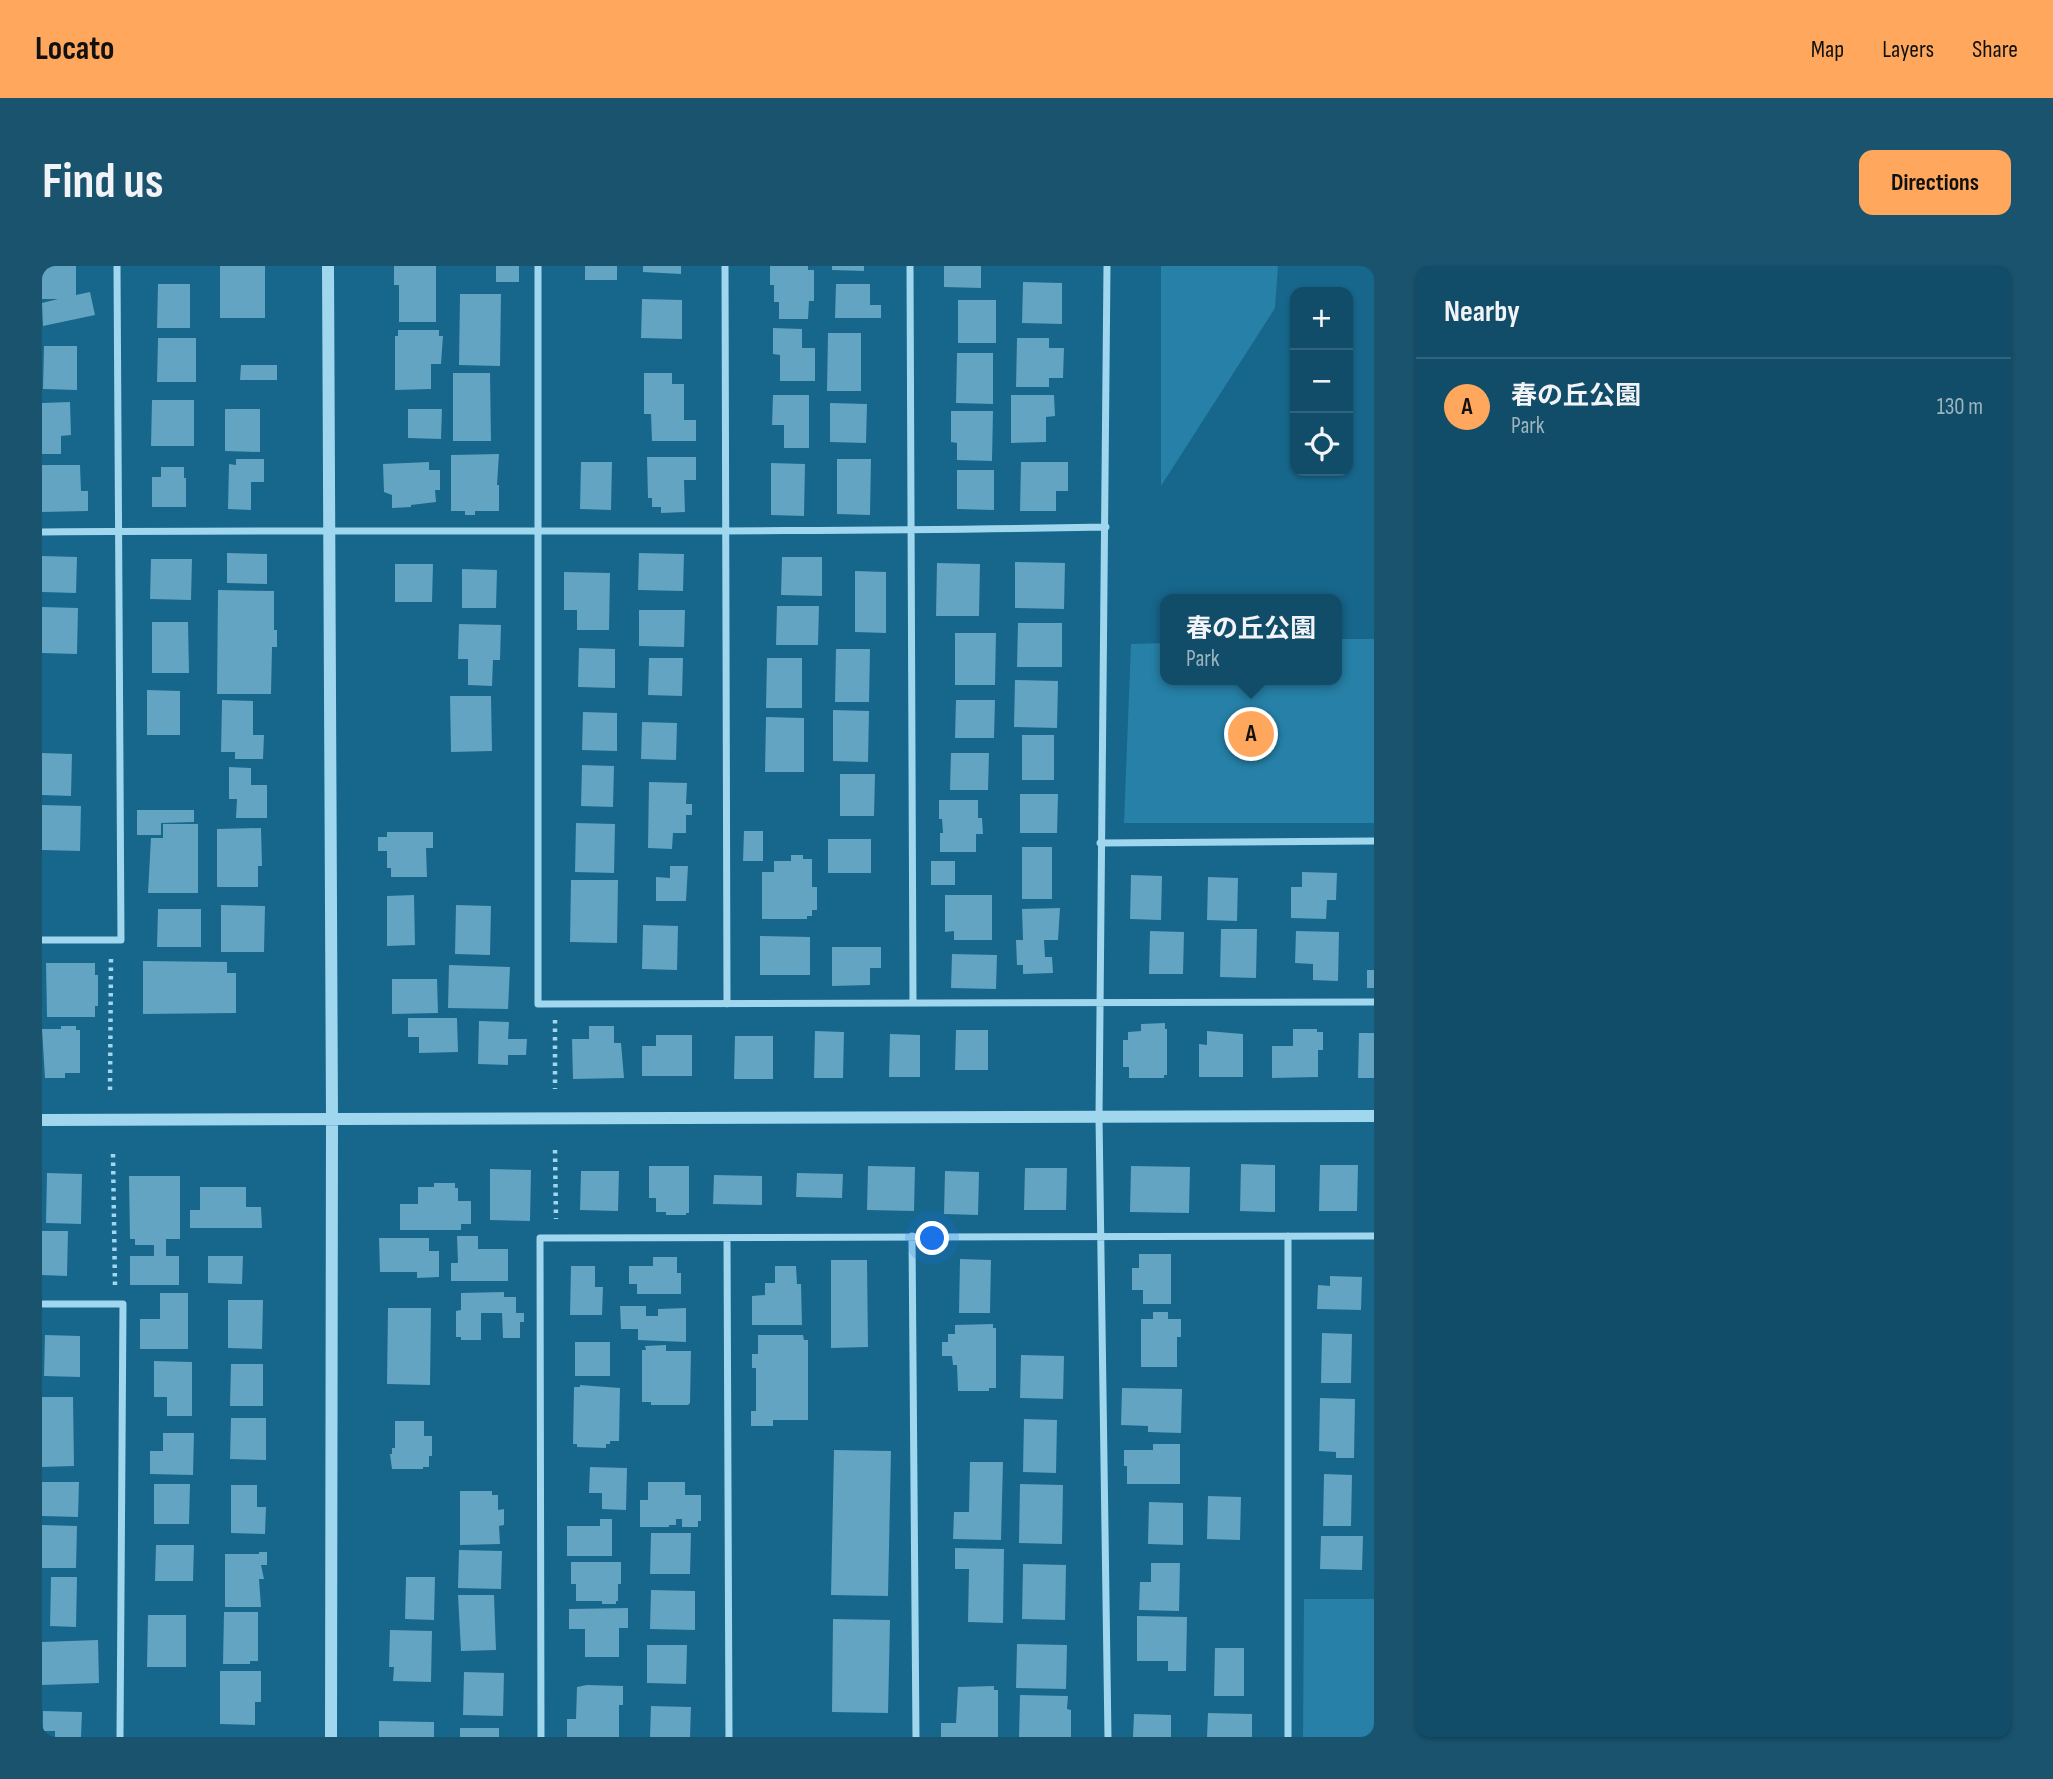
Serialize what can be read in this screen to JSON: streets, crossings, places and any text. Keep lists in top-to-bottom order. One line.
{"page":{"header":"Locato","nav":["Map","Layers","Share"],"buttons":"Directions","title":"Find us","heading":"Nearby","map_buttons":["+","−"],"list":[{"mark":"A","name":"春の丘公園","note":"Park","value":"130 m"}],"popup":["春の丘公園","Park"],"pins":"A"}}
